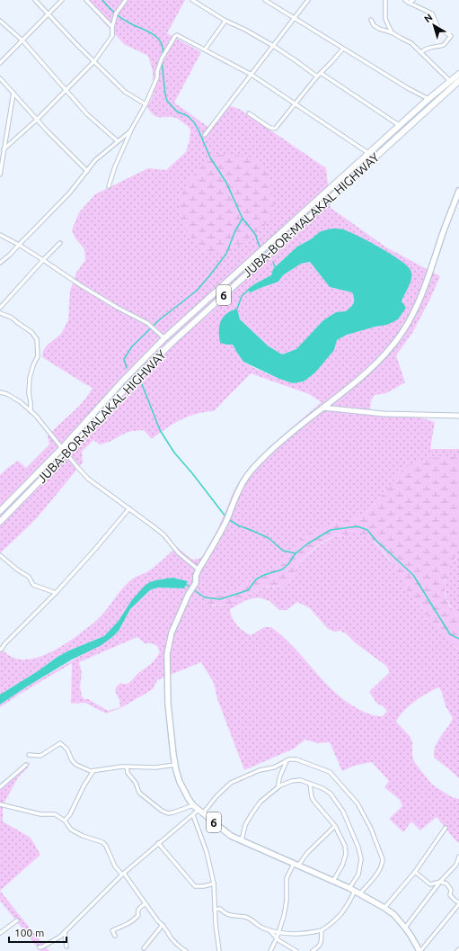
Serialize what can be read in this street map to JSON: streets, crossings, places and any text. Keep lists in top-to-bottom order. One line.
{"streets":{"highway":["JUBA-BOR-MALAKAL HIGHWAY","6"]},"scale_bar":"100 m","north":"top left"}
